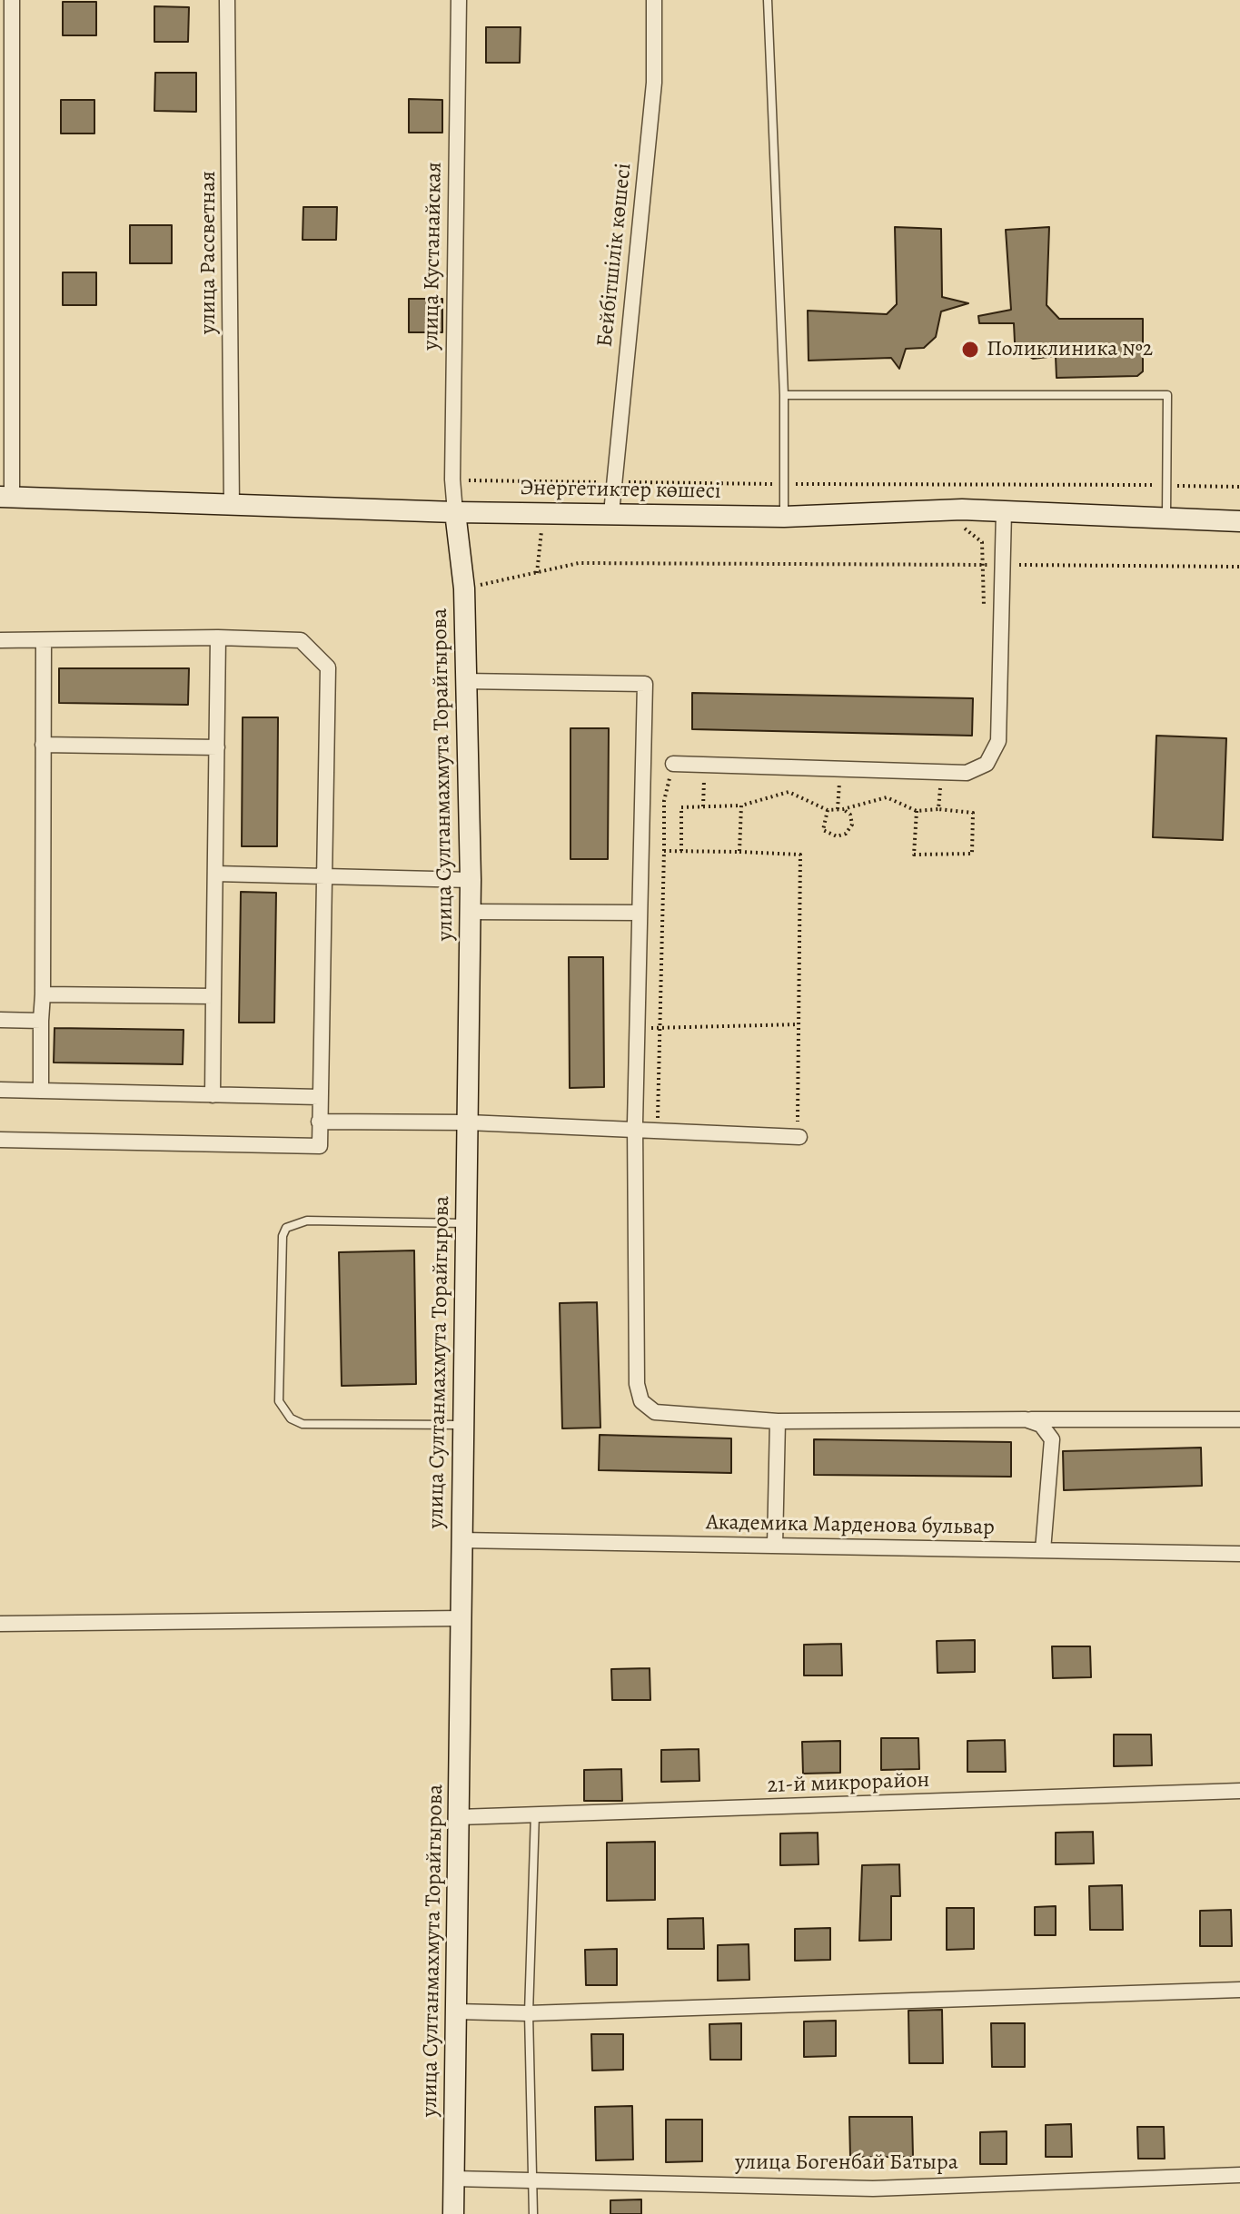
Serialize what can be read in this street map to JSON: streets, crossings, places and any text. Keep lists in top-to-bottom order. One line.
{"streets":{"main road":["Энергетиктер көшесі","улица Султанмахмута Торайгырова"],"street":["улица Рассветная","Бейбітшілік көшесі","улица Кустанайская","Академика Марденова бульвар","21-й микрорайон","улица Богенбай Батыра"]},"crossings":[["улица Рассветная","Энергетиктер көшесі"],["Бейбітшілік көшесі","Энергетиктер көшесі"],["улица Кустанайская","Энергетиктер көшесі"],["улица Кустанайская","улица Султанмахмута Торайгырова"],["Энергетиктер көшесі","улица Султанмахмута Торайгырова"],["улица Султанмахмута Торайгырова","Академика Марденова бульвар"],["улица Султанмахмута Торайгырова","21-й микрорайон"],["улица Султанмахмута Торайгырова","улица Богенбай Батыра"]],"places":["Поликлиника №2"]}
